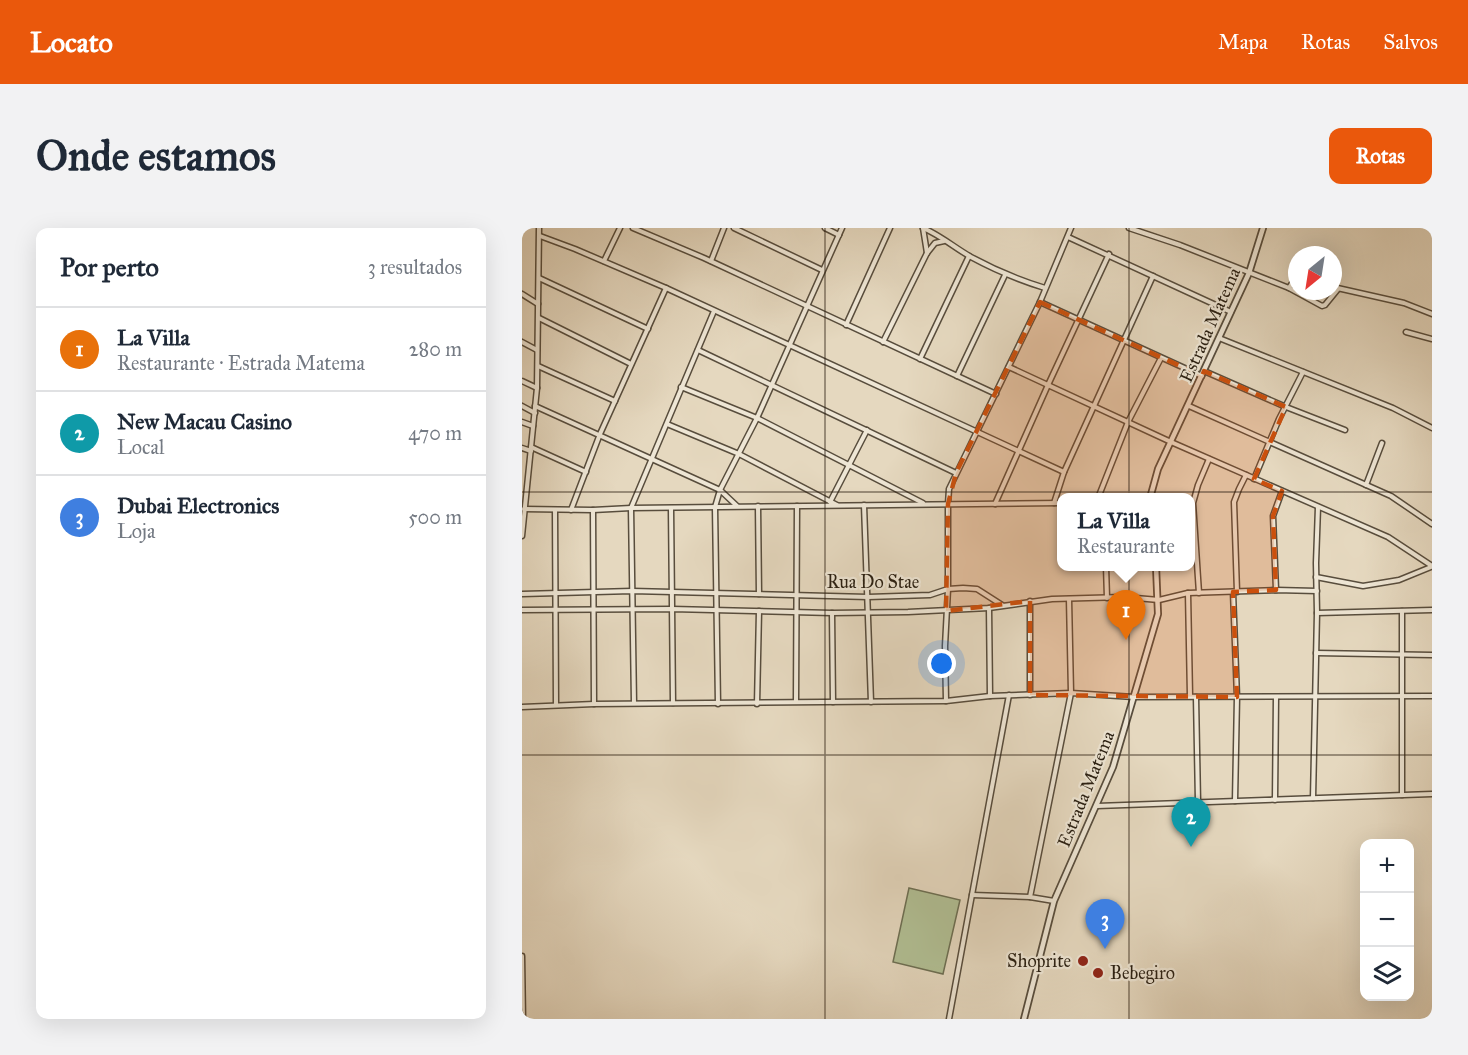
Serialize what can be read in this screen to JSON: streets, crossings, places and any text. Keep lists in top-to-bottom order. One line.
{"streets":{"street":["Estrada Matema","Rua Do Stae"]},"places":["Shoprite","Bebegiro"],"north":"bottom left","page":{"header":"Locato","nav":["Mapa","Rotas","Salvos"],"buttons":"Rotas","title":"Onde estamos","heading":["Por perto","3 resultados"],"list":[{"mark":"1","name":"La Villa","note":"Restaurante · Estrada Matema","value":"280 m"},{"mark":"2","name":"New Macau Casino","note":"Local","value":"470 m"},{"mark":"3","name":"Dubai Electronics","note":"Loja","value":"500 m"}],"popup":["La Villa","Restaurante"],"pins":["1","2","3"],"map_buttons":["+","−"]}}
